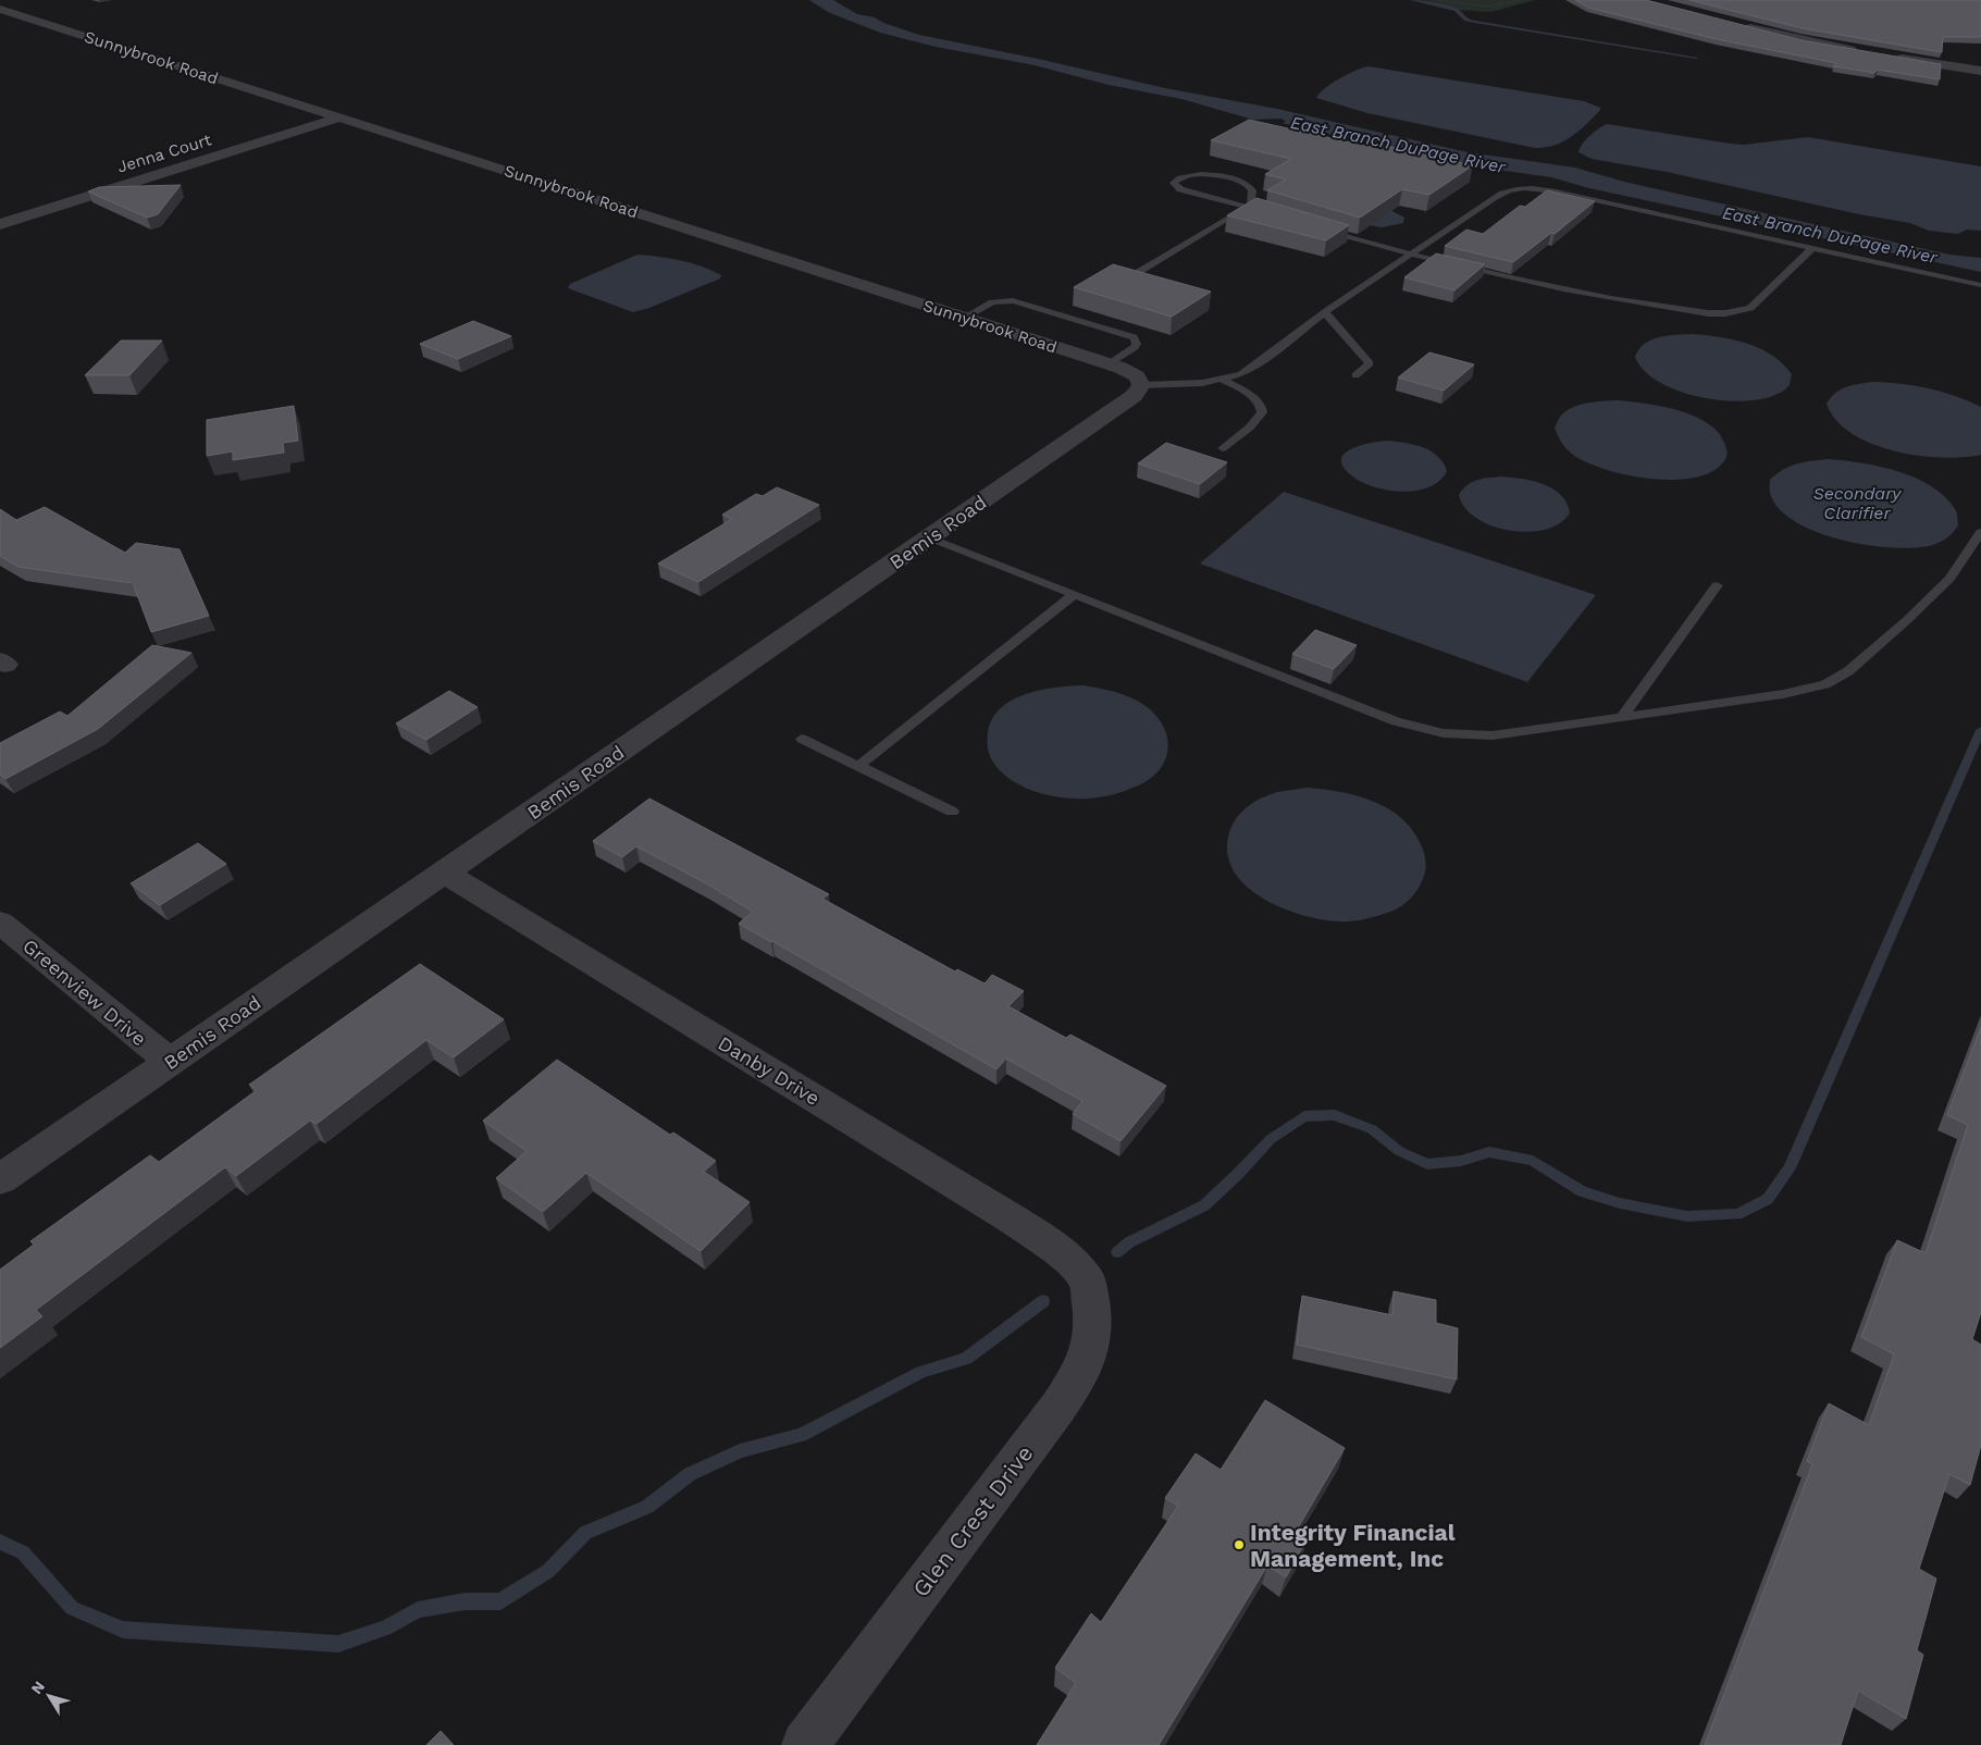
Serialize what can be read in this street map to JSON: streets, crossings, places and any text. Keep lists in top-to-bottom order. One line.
{"streets":{"street":["Sunnybrook Road","Jenna Court","Bemis Road","Greenview Drive","Danby Drive","Glen Crest Drive"]},"crossings":[["Sunnybrook Road","Jenna Court"],["Sunnybrook Road","Bemis Road"],["Bemis Road","Greenview Drive"],["Bemis Road","Danby Drive"],["Danby Drive","Glen Crest Drive"]],"water":["East Branch DuPage River","Secondary Clarifier"],"places":["Integrity Financial Management, Inc"],"north":"top left"}
